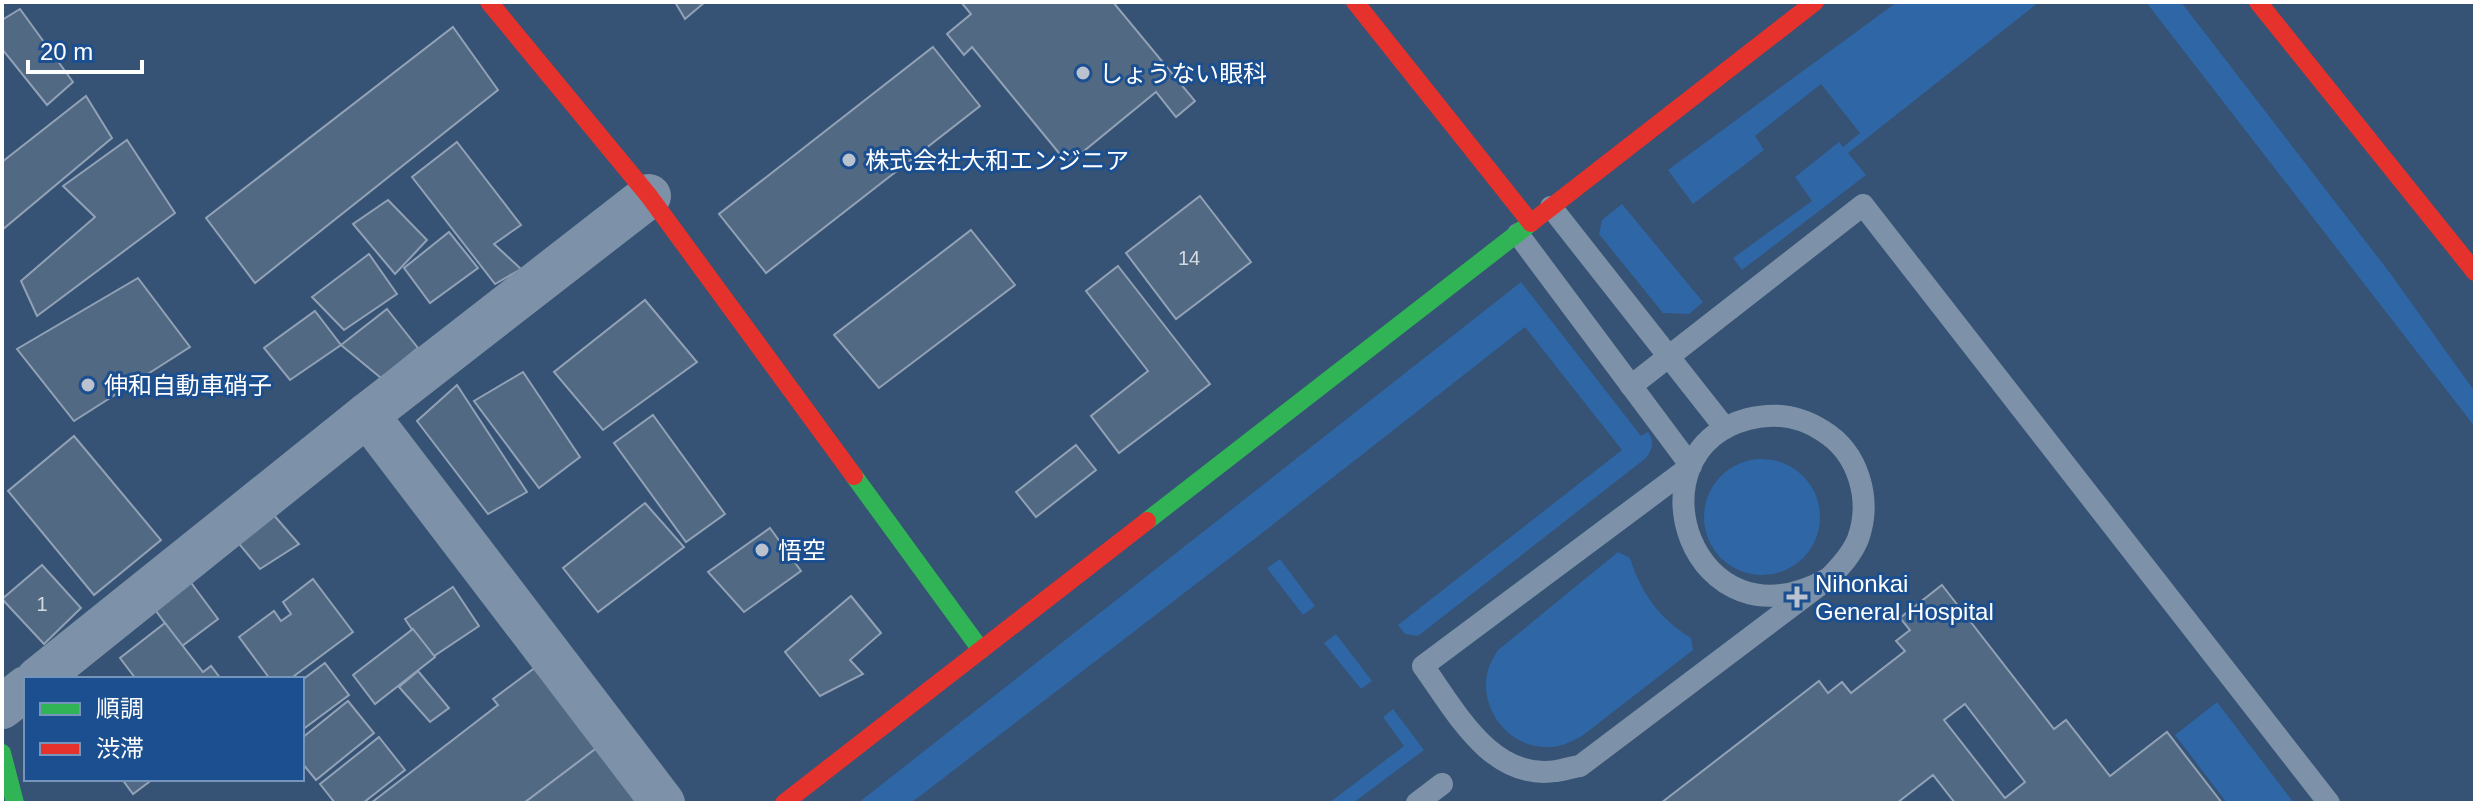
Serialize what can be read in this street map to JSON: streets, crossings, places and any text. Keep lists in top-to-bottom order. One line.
{"places":{"other":["しょうない眼科","株式会社大和エンジニア","伸和自動車硝子","悟空"],"health":["Nihonkai General Hospital"]},"house_numbers":["14","1"],"legend":["順調","渋滞"],"scale_bar":"20 m"}
